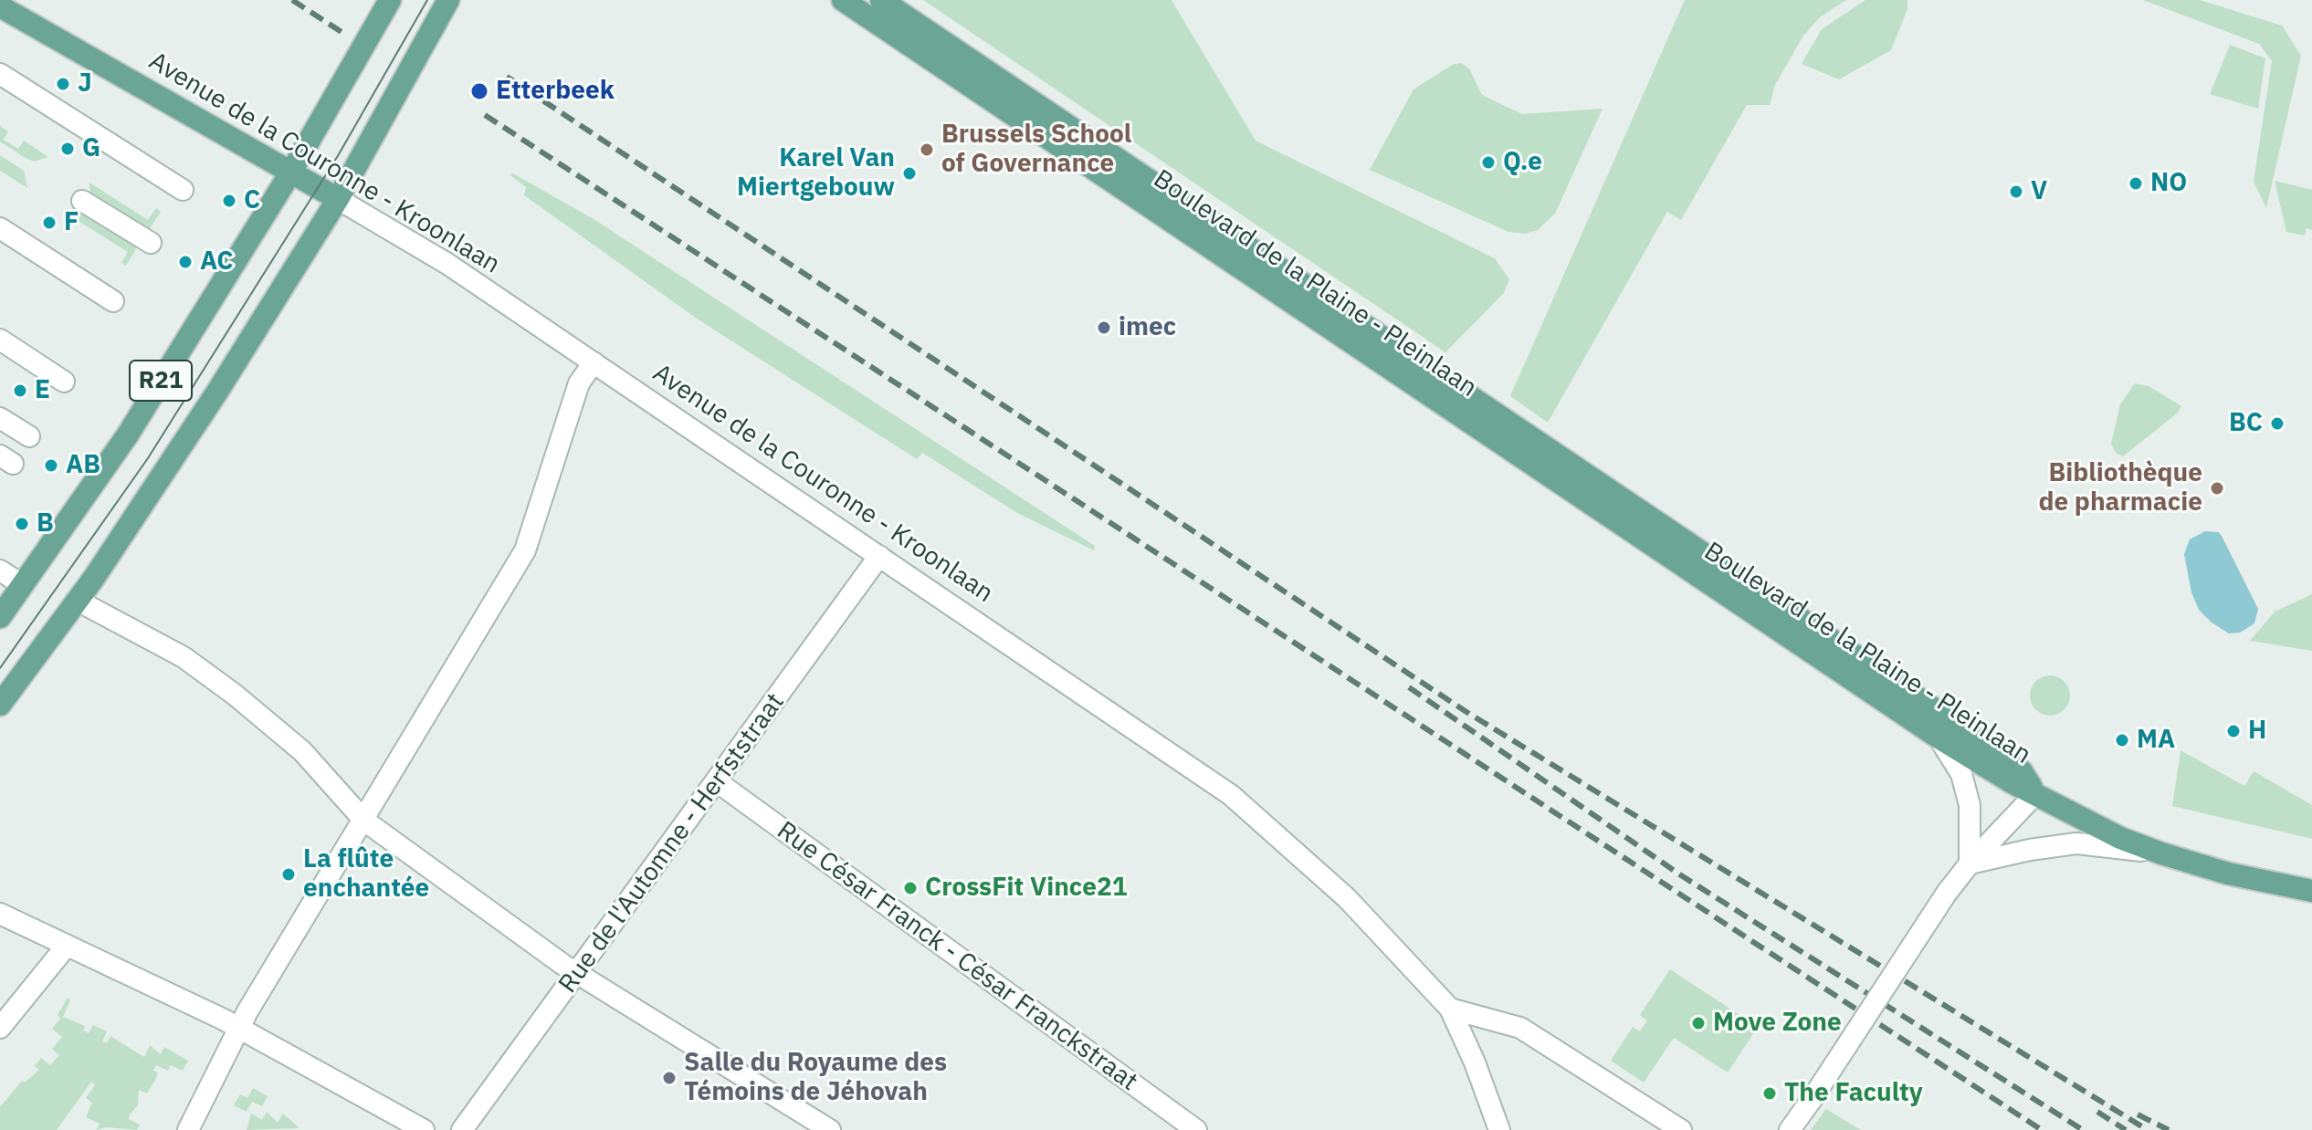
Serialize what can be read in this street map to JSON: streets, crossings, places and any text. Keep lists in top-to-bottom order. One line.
{"streets":{"main road":["Avenue de la Couronne - Kroonlaan","Boulevard de la Plaine - Pleinlaan","R21"],"street":["Rue de l'Automne - Herfststraat","Rue César Franck - César Franckstraat"]},"crossings":[["Avenue de la Couronne - Kroonlaan","R21"],["Avenue de la Couronne - Kroonlaan","Rue de l'Automne - Herfststraat"],["Rue de l'Automne - Herfststraat","Rue César Franck - César Franckstraat"]],"places":["J","Etterbeek","G","Brussels School of Governance","Q.e","Karel Van Miertgebouw","NO","V","C","F","AC","imec","E","BC","AB","Bibliothèque de pharmacie","B","H","MA","La flûte enchantée","CrossFit Vince21","Move Zone","Salle du Royaume des Témoins de Jéhovah","The Faculty"]}
